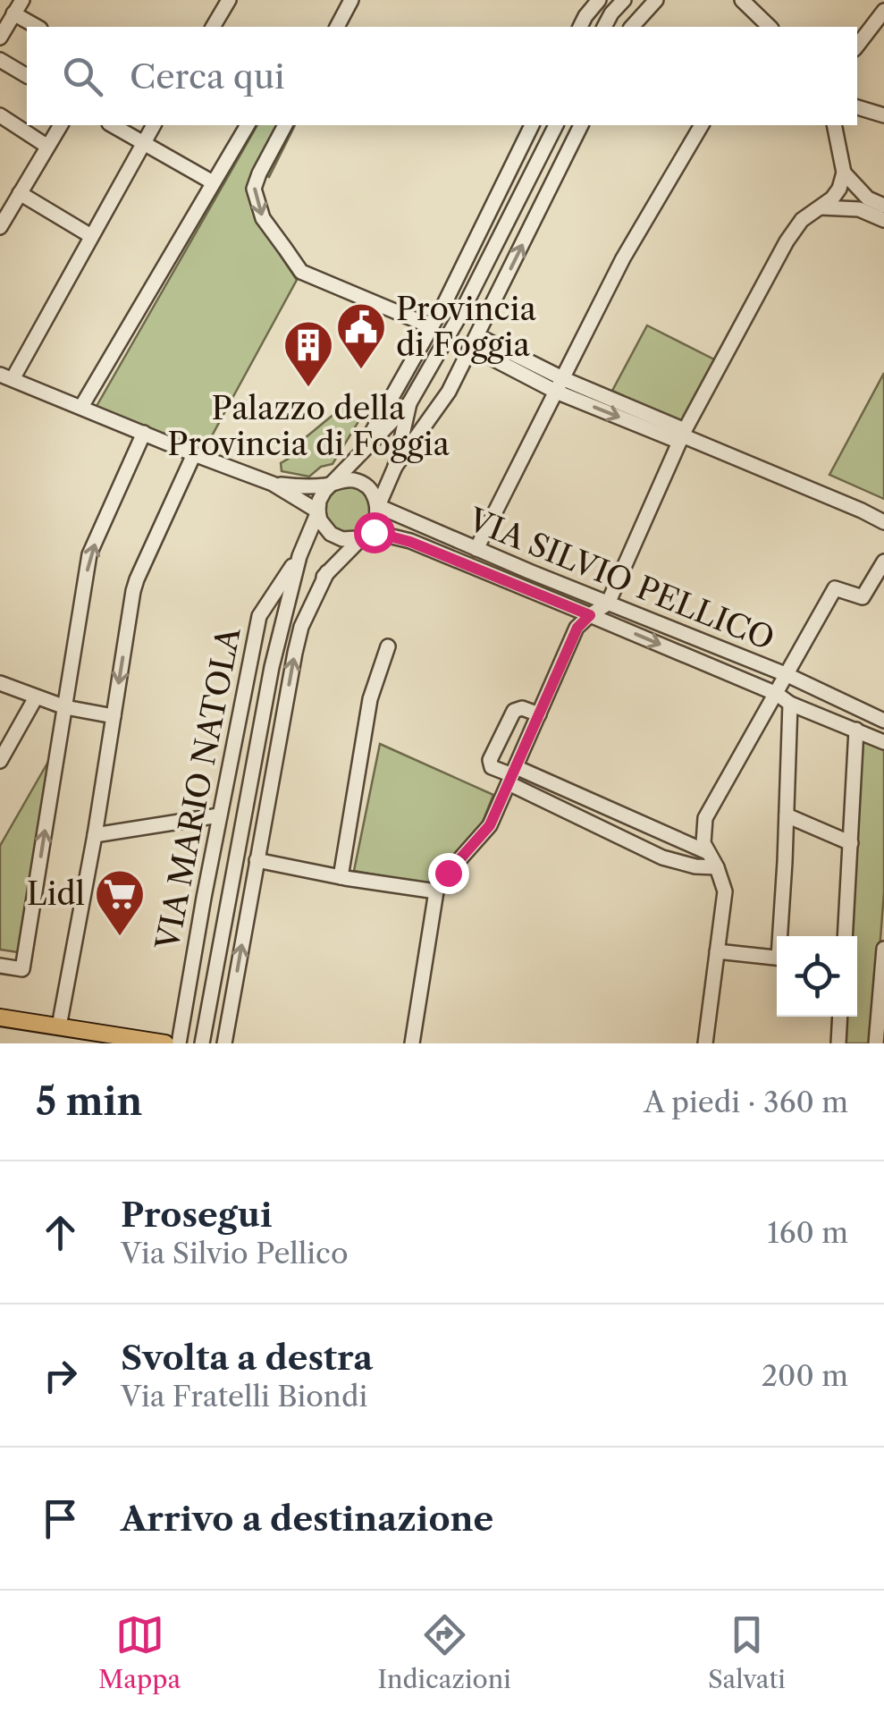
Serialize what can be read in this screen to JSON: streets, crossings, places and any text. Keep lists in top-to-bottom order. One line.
{"streets":{"street":["VIA SILVIO PELLICO","VIA MARIO NATOLA"]},"crossings":[["VIA SILVIO PELLICO","VIA MARIO NATOLA"]],"places":{"public building":["Provincia di Foggia"],"building":["Palazzo della Provincia di Foggia"],"supermarket":["Lidl"]},"page":{"search":"Cerca qui","heading":["5 min","A piedi · 360 m"],"list":[["Prosegui","Via Silvio Pellico","160 m"],["Svolta a destra","Via Fratelli Biondi","200 m"],"Arrivo a destinazione"],"nav":["Mappa","Indicazioni","Salvati"]}}
